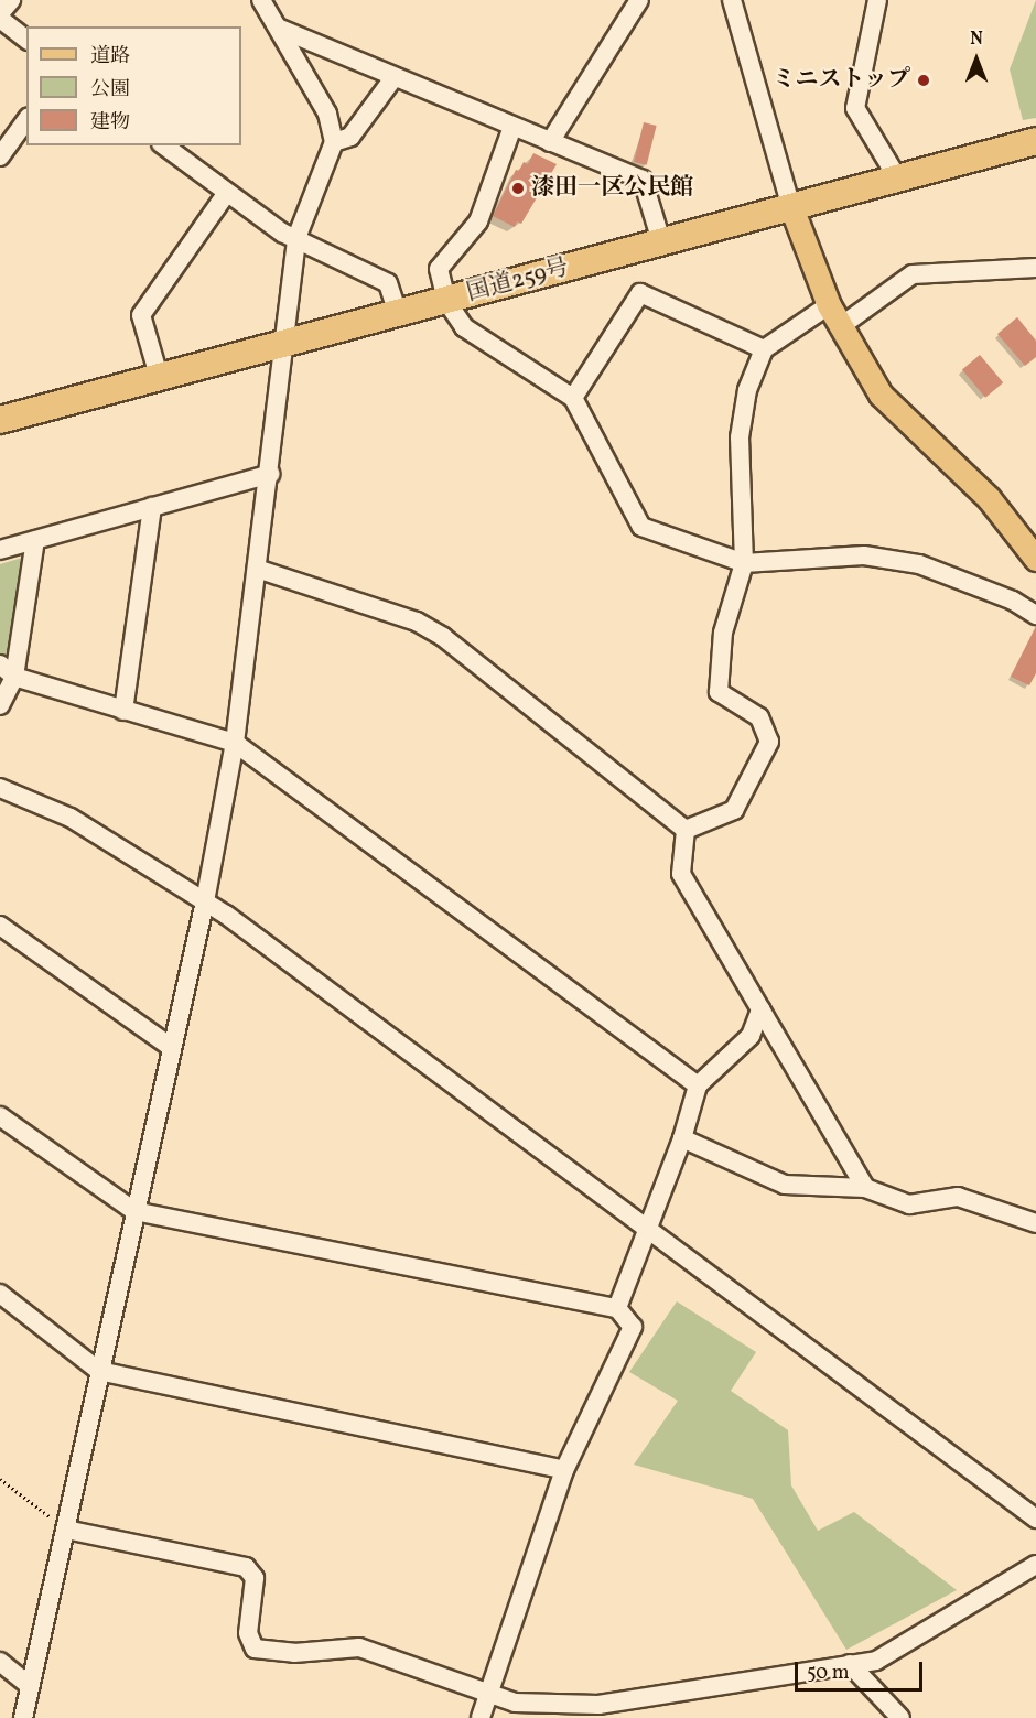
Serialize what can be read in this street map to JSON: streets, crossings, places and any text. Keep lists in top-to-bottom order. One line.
{"streets":{"highway":["国道259号"]},"places":["ミニストップ","漆田一区公民館"],"legend":["道路","公園","建物"],"scale_bar":"50 m","north":"top"}
